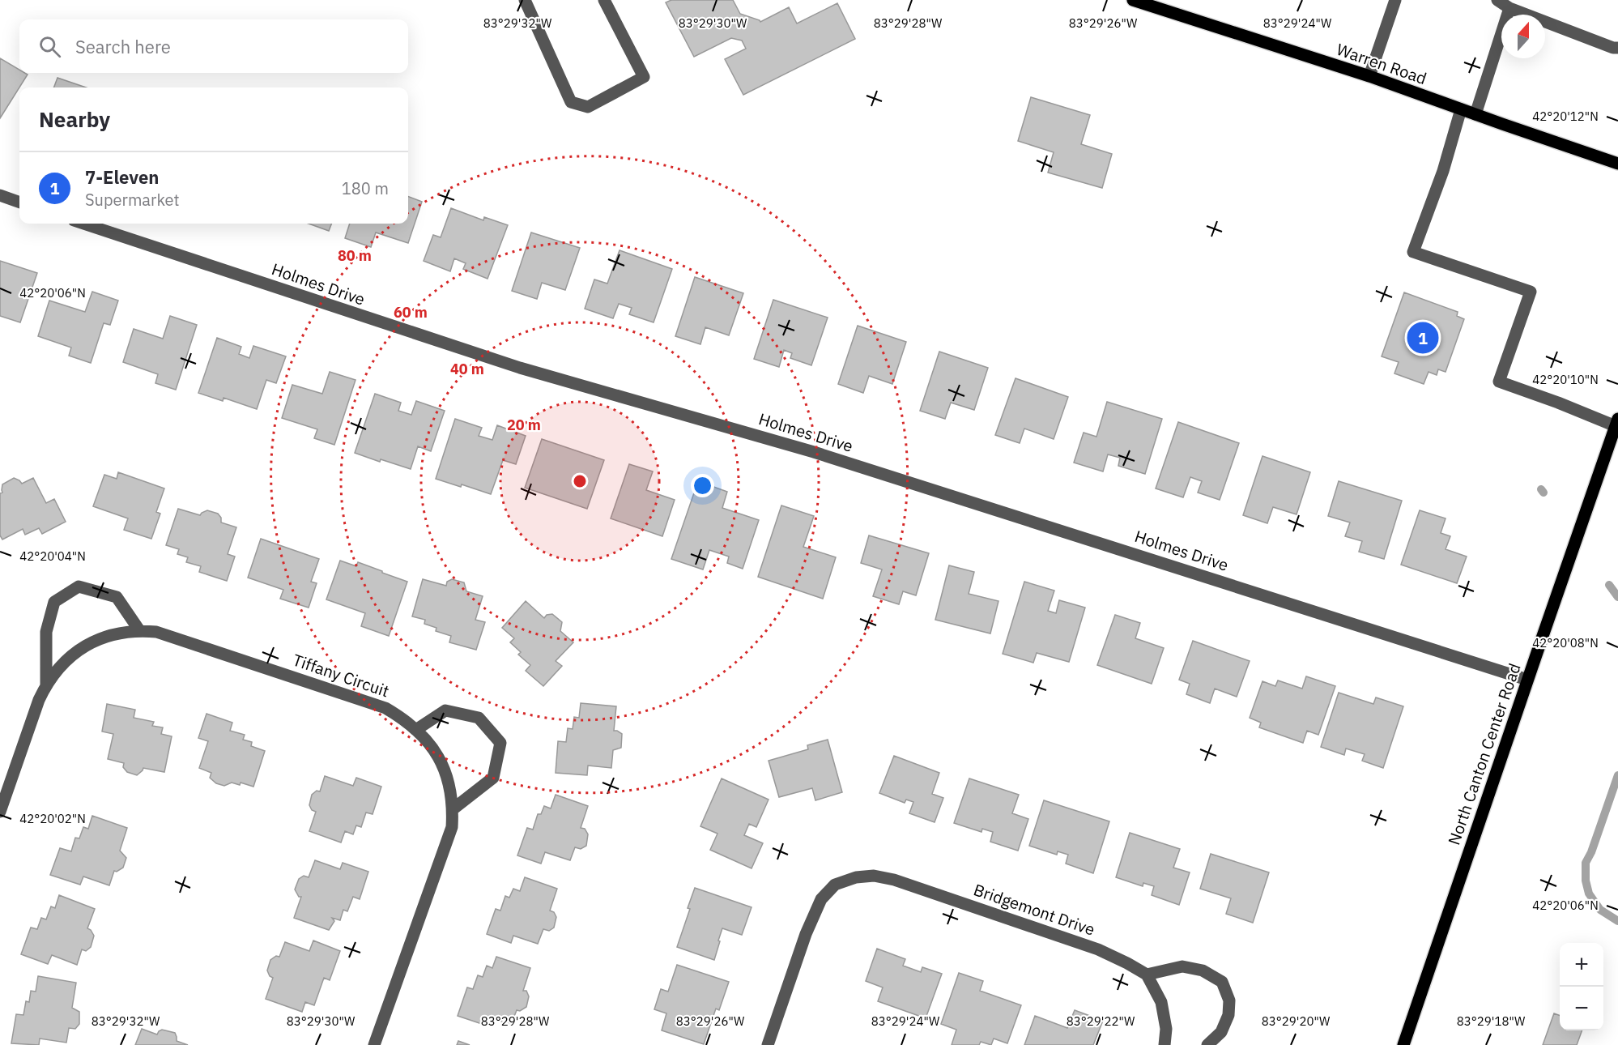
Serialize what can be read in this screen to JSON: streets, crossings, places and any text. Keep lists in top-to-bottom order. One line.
{"streets":{"main road":["Warren Road","North Canton Center Road"],"street":["Holmes Drive","Tiffany Circuit","Bridgemont Drive"]},"crossings":[["Holmes Drive","North Canton Center Road"]],"north":"top","page":{"search":"Search here","heading":"Nearby","list":[{"mark":"1","name":"7-Eleven","note":"Supermarket","value":"180 m"}],"pins":"1","map_buttons":["+","−"]},"coordinates":["83°29'32\"W","83°29'30\"W","83°29'28\"W","83°29'26\"W","83°29'24\"W","42°20'12\"N","42°20'06\"N","42°20'10\"N","42°20'04\"N","42°20'08\"N","42°20'02\"N","83°29'22\"W","83°29'20\"W","83°29'18\"W"],"rings":["80 m","60 m","40 m","20 m"]}
